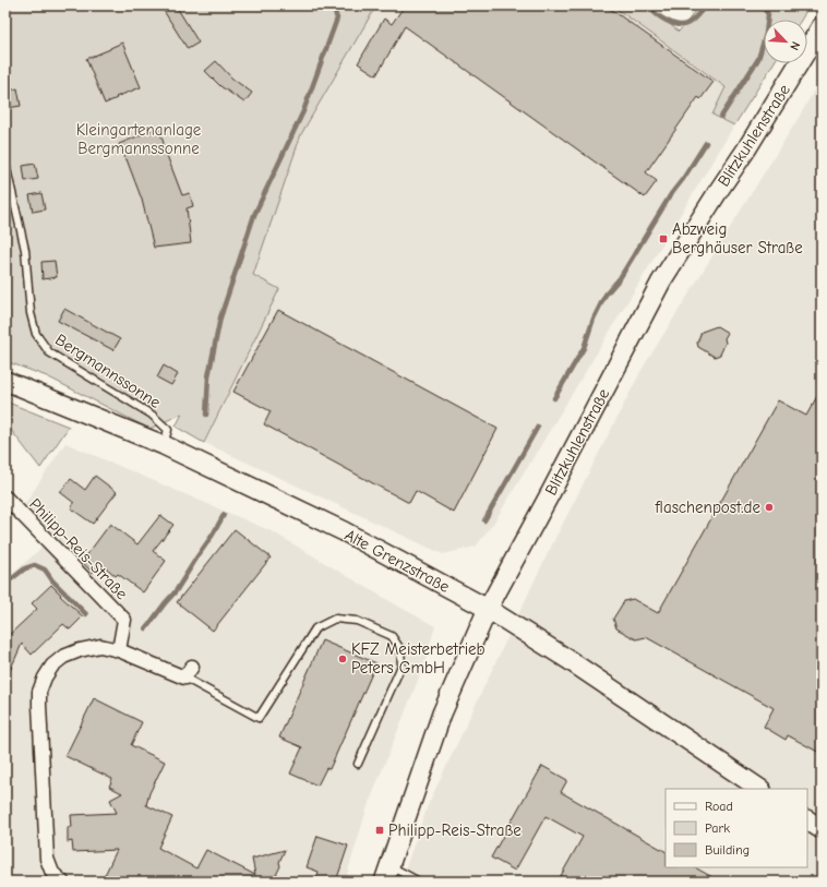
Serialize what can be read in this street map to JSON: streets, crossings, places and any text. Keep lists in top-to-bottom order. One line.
{"streets":{"main road":["Blitzkuhlenstraße","Alte Grenzstraße"],"street":["Philipp-Reis-Straße"],"lane":["Bergmannssonne"]},"crossings":[["Blitzkuhlenstraße","Alte Grenzstraße"],["Bergmannssonne","Alte Grenzstraße"]],"parks":["Kleingartenanlage Bergmannssonne"],"places":{"transit":["Abzweig Berghäuser Straße","Philipp-Reis-Straße"],"other":["flaschenpost.de","KFZ Meisterbetrieb Peters GmbH"]},"legend":["Road","Park","Building"],"north":"bottom right"}
